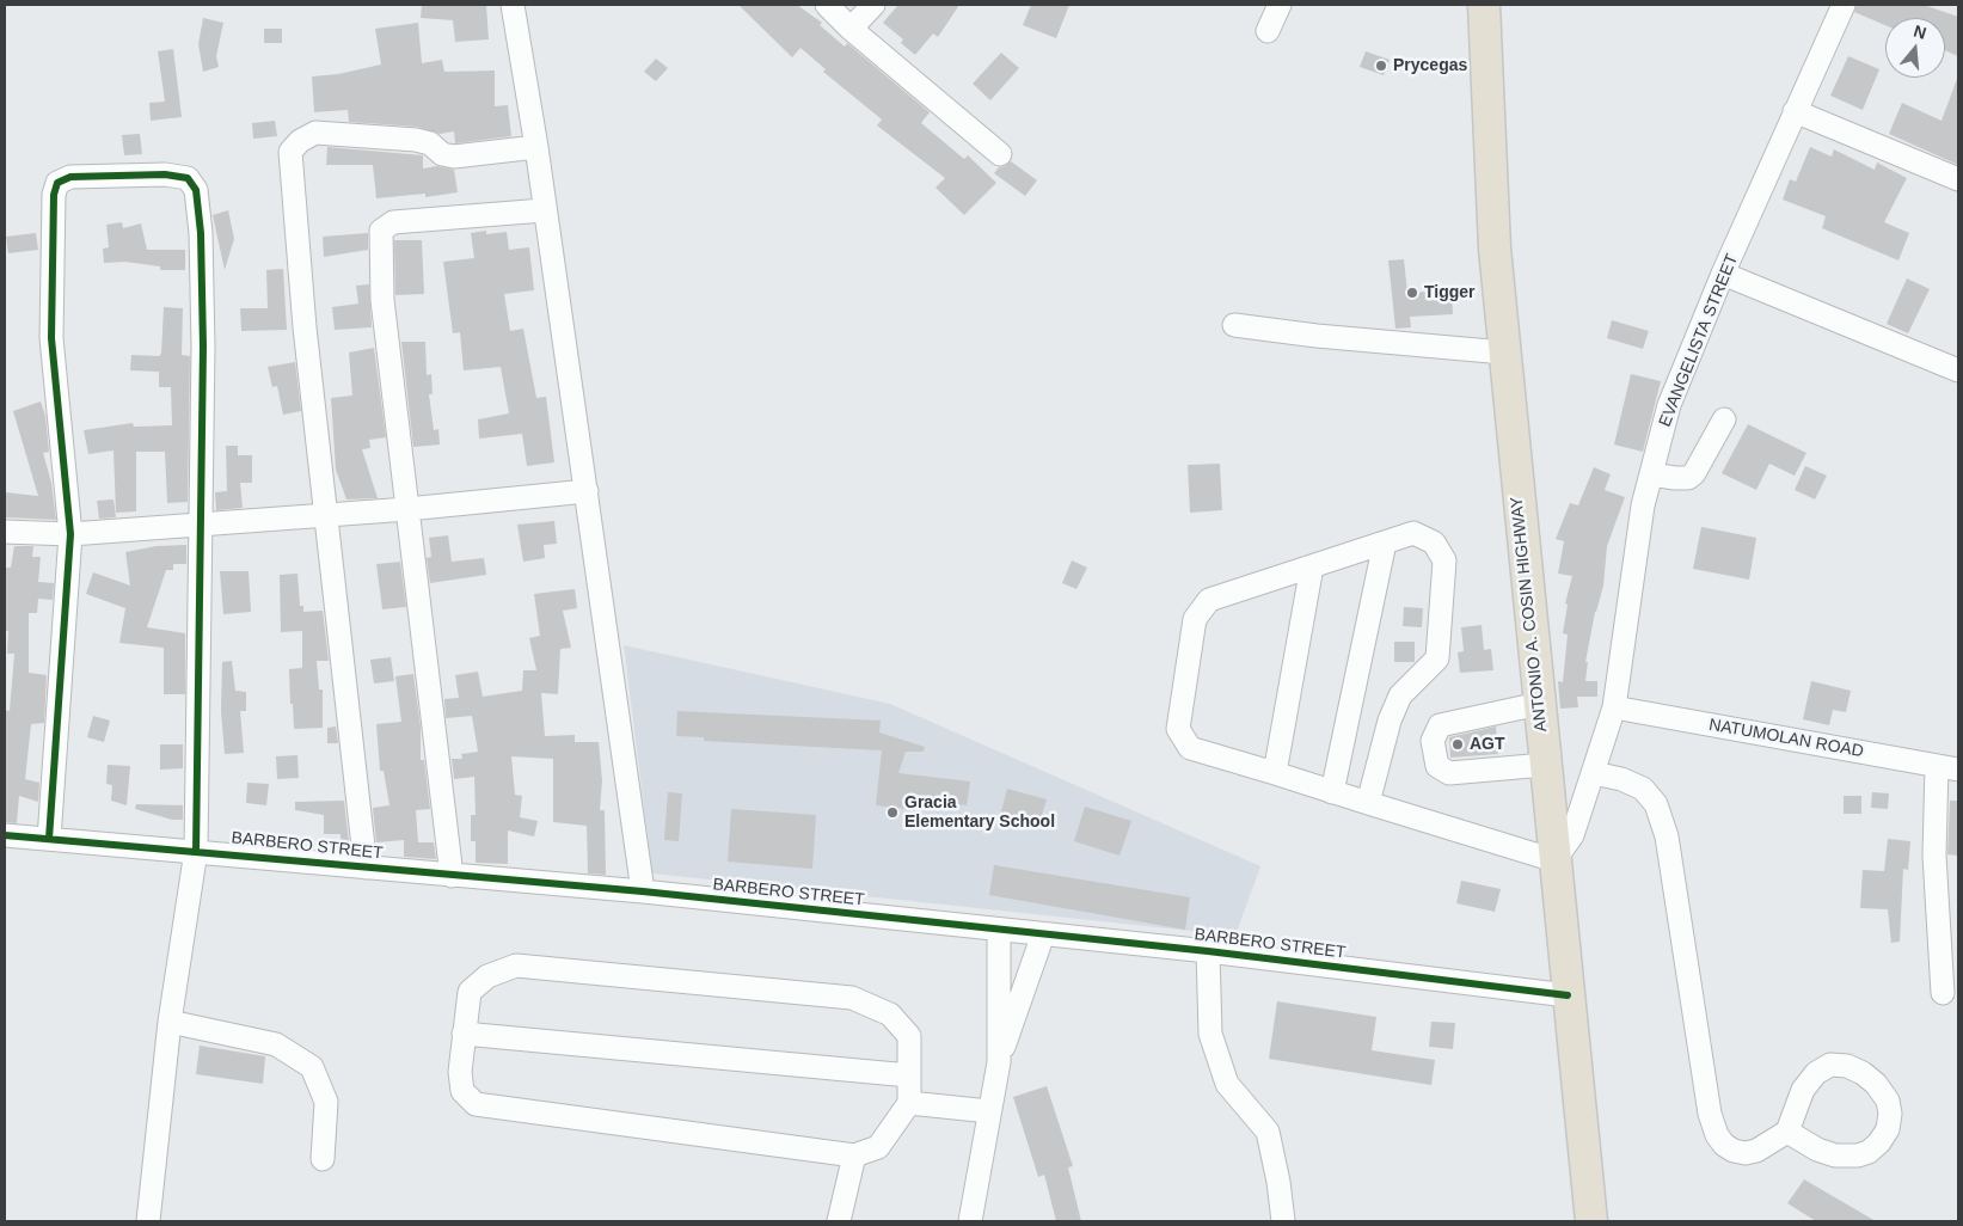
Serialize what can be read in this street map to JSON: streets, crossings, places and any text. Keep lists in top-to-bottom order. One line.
{"streets":{"highway":["ANTONIO A. COSIN HIGHWAY"],"street":["EVANGELISTA STREET","NATUMOLAN ROAD","BARBERO STREET"]},"crossings":[["EVANGELISTA STREET","ANTONIO A. COSIN HIGHWAY"],["EVANGELISTA STREET","NATUMOLAN ROAD"],["ANTONIO A. COSIN HIGHWAY","BARBERO STREET"]],"places":["Prycegas","Tigger","AGT","Gracia Elementary School"],"north":"top"}
